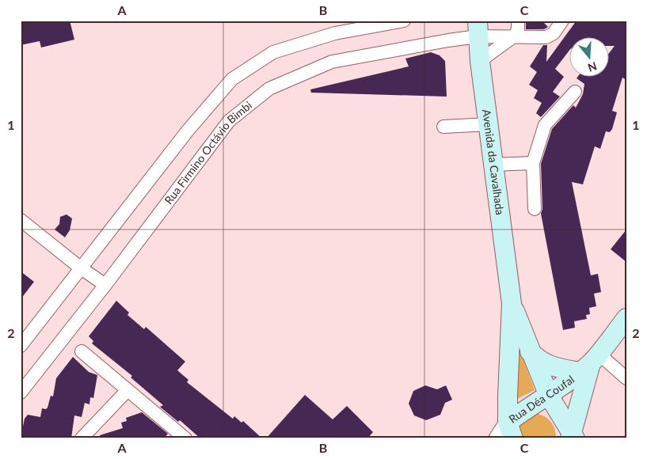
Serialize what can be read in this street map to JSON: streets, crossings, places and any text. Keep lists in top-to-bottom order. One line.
{"streets":{"main road":["Avenida da Cavalhada","Rua Déa Coufal"],"street":["Rua Firmino Octávio Bimbi"]},"crossings":[["Rua Firmino Octávio Bimbi","Avenida da Cavalhada"],["Avenida da Cavalhada","Rua Déa Coufal"]],"north":"bottom","grid":{"columns":["A","B","C"],"rows":["1","2"]}}
